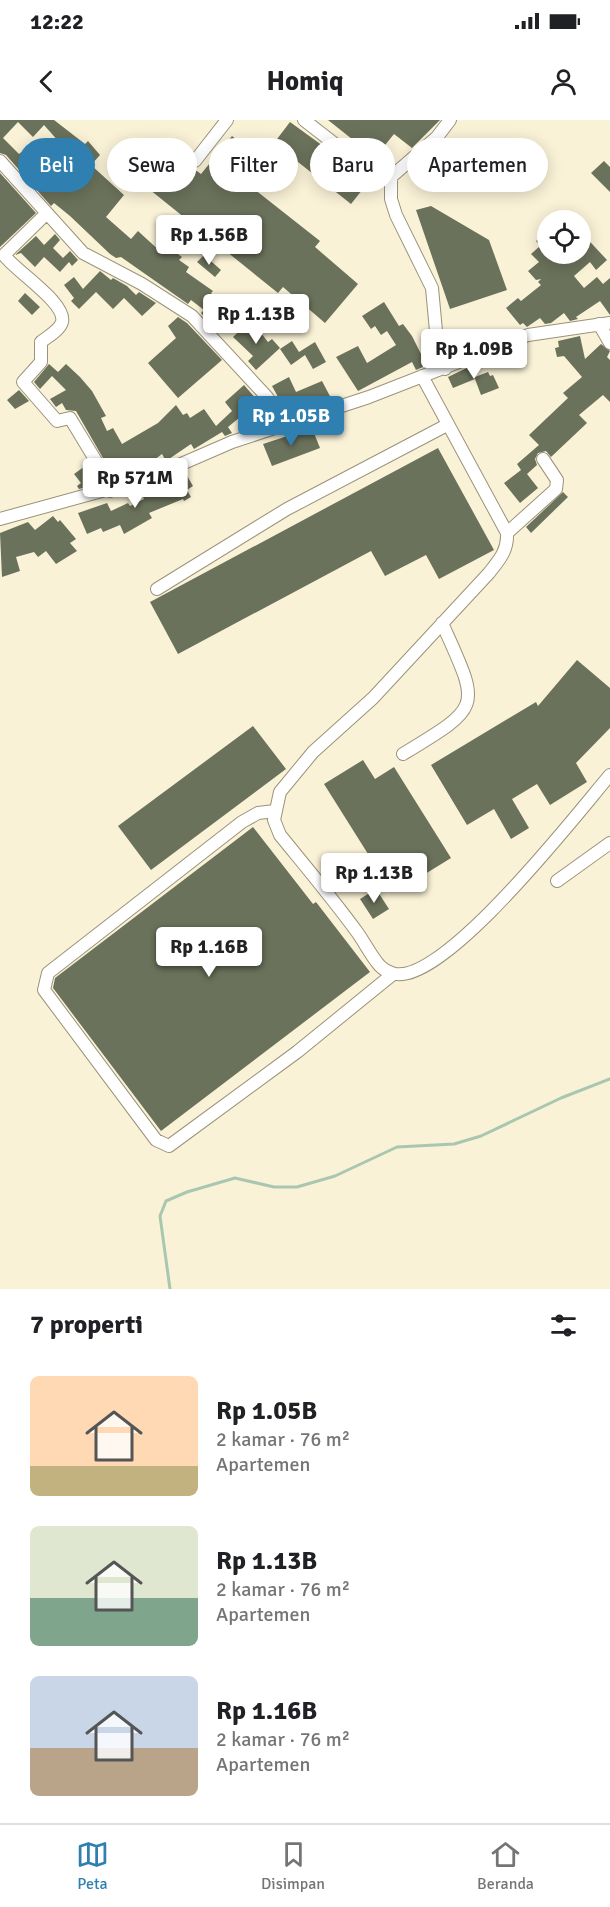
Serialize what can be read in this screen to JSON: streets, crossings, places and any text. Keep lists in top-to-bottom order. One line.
{"page":{"status":"12:22","header":"Homiq","chip":["Beli","Sewa","Filter","Baru","Apartemen"],"price":["Rp 1.56B","Rp 1.13B","Rp 1.09B","Rp 1.05B","Rp 571M","Rp 1.13B","Rp 1.16B"],"heading":"7 properti","list":[{"name":"Rp 1.05B","note":"2 kamar · 76 m² · Apartemen"},{"name":"Rp 1.13B","note":"2 kamar · 76 m² · Apartemen"},{"name":"Rp 1.16B","note":"2 kamar · 76 m² · Apartemen"}],"tabs":["Peta","Disimpan","Beranda"]}}
